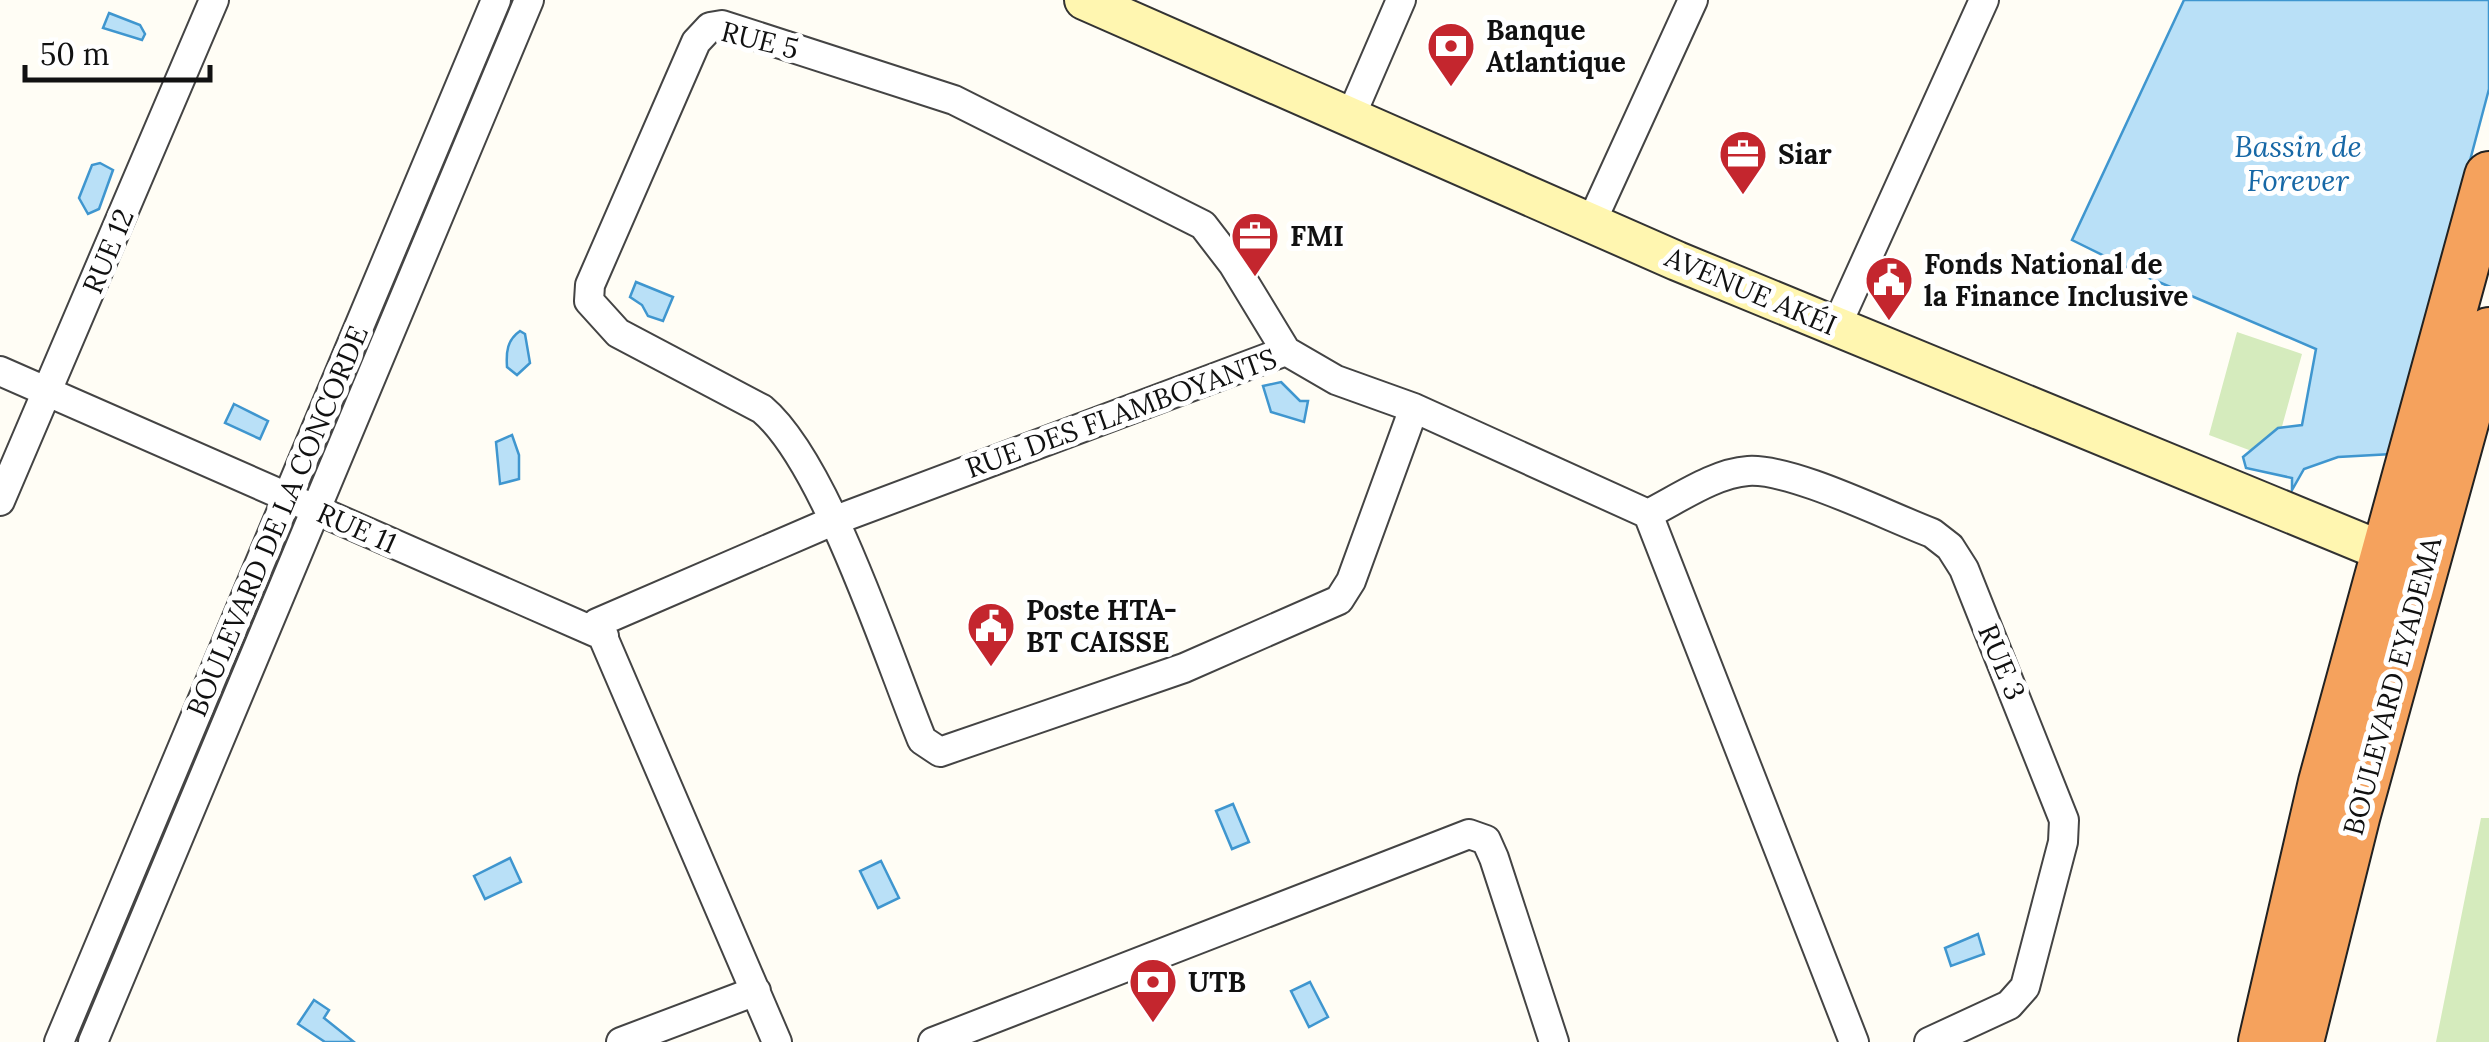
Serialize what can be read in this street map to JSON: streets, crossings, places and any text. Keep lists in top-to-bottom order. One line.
{"streets":{"highway":["BOULEVARD EYADEMA"],"main road":["AVENUE AKÉI"],"street":["RUE 5","RUE 12","RUE DES FLAMBOYANTS","BOULEVARD DE LA CONCORDE","RUE 11","RUE 3"]},"crossings":[["RUE 5","RUE DES FLAMBOYANTS"],["RUE 12","RUE 11"],["AVENUE AKÉI","BOULEVARD EYADEMA"],["RUE DES FLAMBOYANTS","RUE 11"],["RUE DES FLAMBOYANTS","RUE 3"],["BOULEVARD DE LA CONCORDE","RUE 11"]],"water":["Bassin de Forever"],"places":{"bank":["Banque Atlantique","UTB"],"office":["Siar","FMI"],"public building":["Fonds National de la Finance Inclusive","Poste HTA- BT CAISSE"]},"scale_bar":"50 m"}
